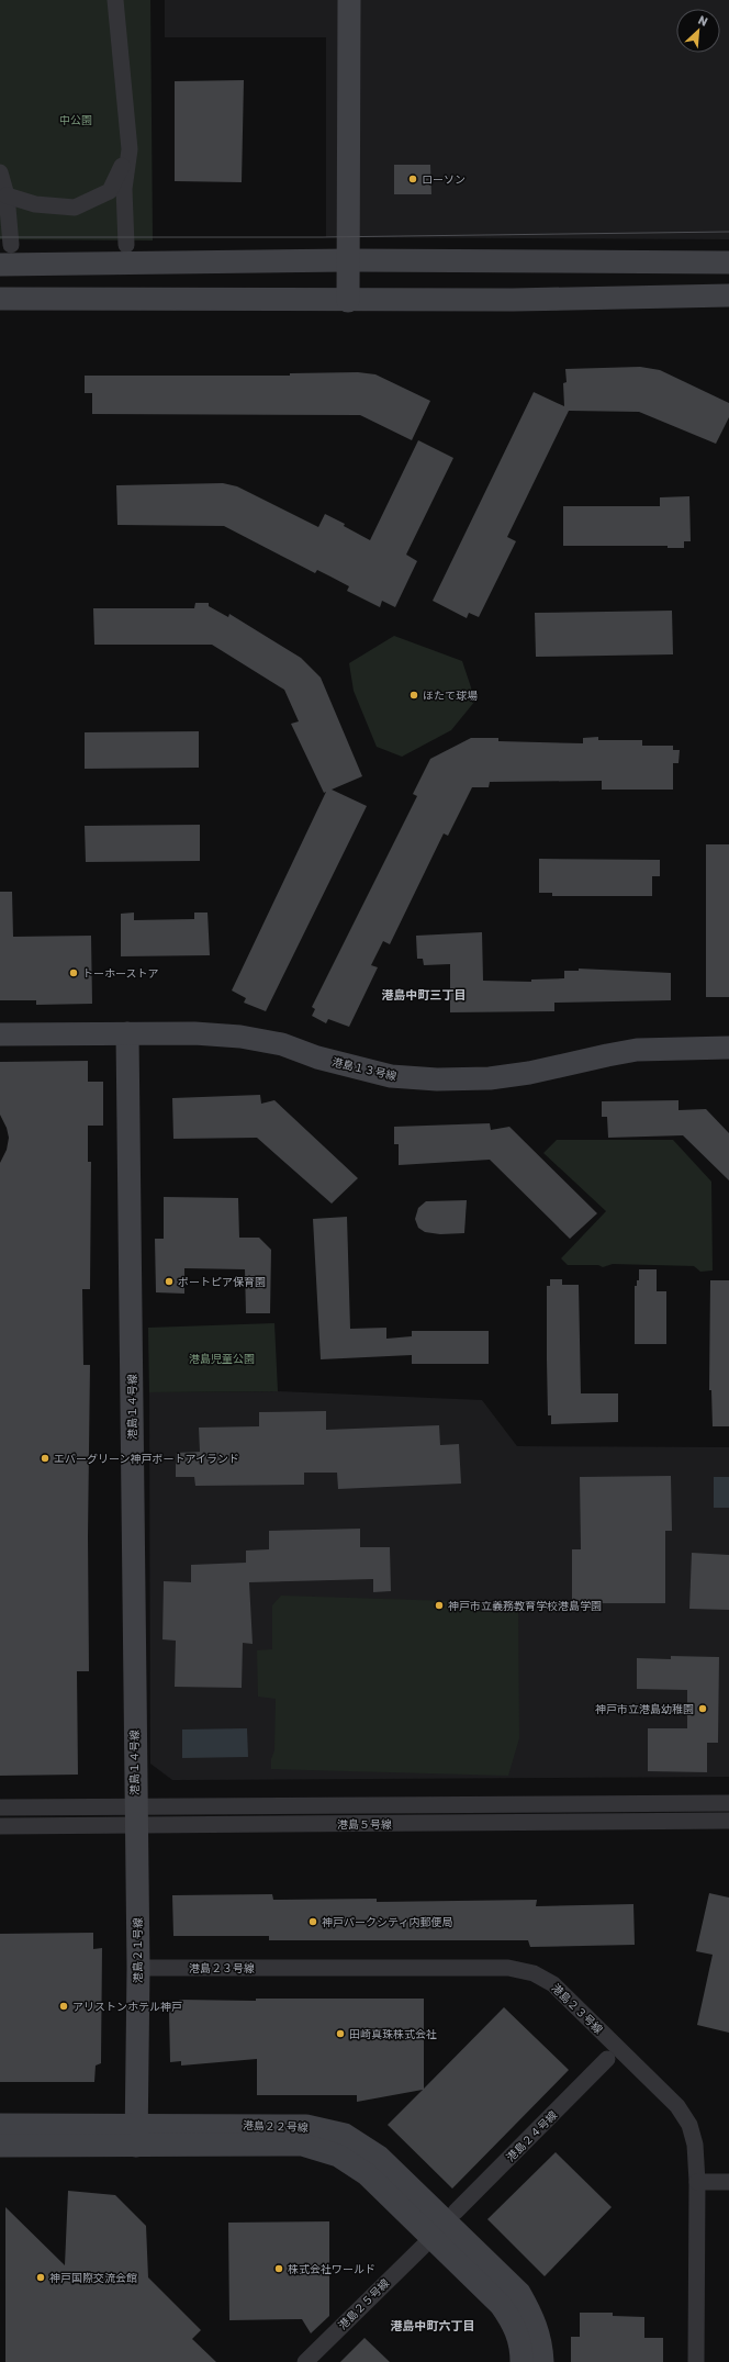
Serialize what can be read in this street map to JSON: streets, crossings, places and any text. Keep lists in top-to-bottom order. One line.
{"streets":{"street":["港島１３号線","港島１４号線","港島５号線","港島２１号線","港島２３号線","港島２２号線","港島２４号線","港島２５号線"]},"crossings":[["港島１３号線","港島１４号線"],["港島１４号線","港島５号線"],["港島１４号線","港島２１号線"],["港島５号線","港島２１号線"],["港島２１号線","港島２３号線"],["港島２１号線","港島２２号線"]],"districts":["港島中町三丁目","港島中町六丁目"],"parks":["中公園","港島児童公園"],"places":["ローソン","ほたて球場","トーホーストア","ポートピア保育園","エバーグリーン神戸ポートアイランド","神戸市立義務教育学校港島学園","神戸市立港島幼稚園","神戸パークシティ内郵便局","アリストンホテル神戸","田崎真珠株式会社","株式会社ワールド","神戸国際交流会館"],"north":"top right"}
